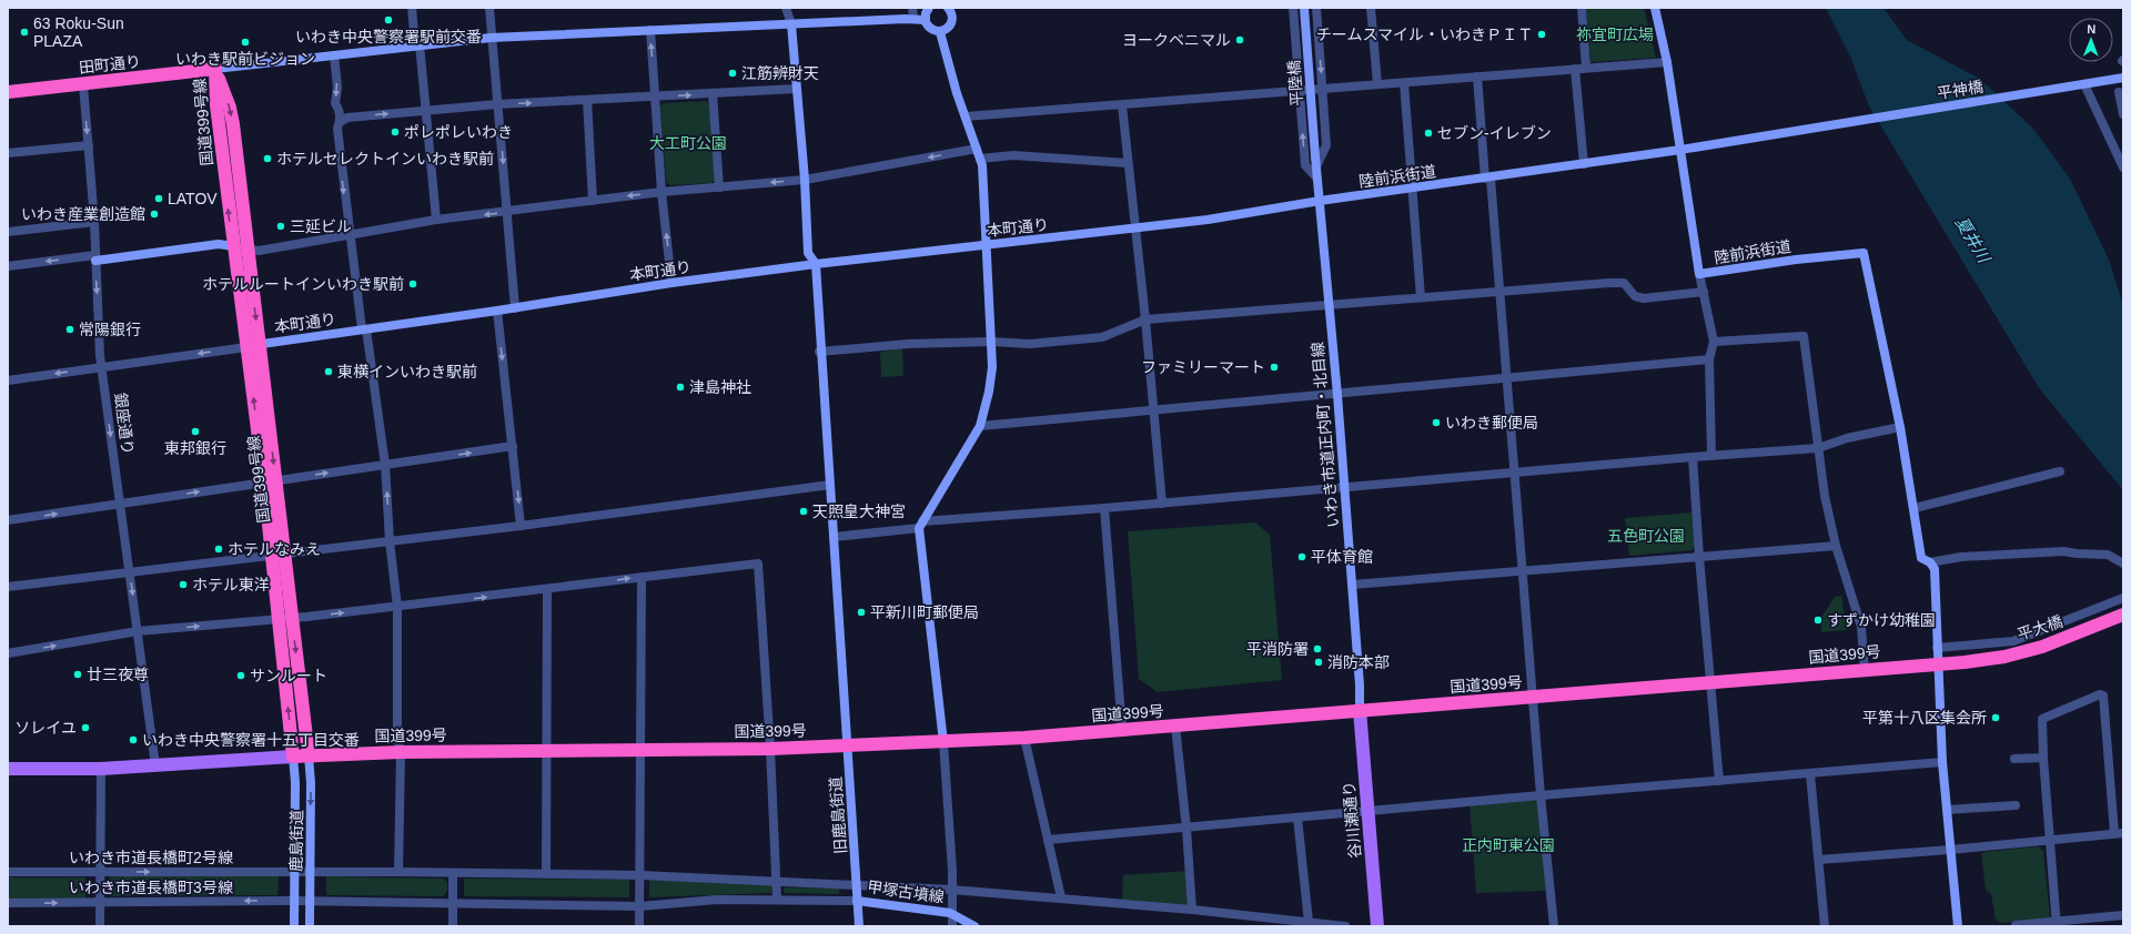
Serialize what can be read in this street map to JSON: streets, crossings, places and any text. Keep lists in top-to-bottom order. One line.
{"streets":{"highway":["田町通り","国道399号線","平大橋","国道399号"],"main road":["谷川瀬通り"],"street":["平陸橋","平神橋","陸前浜街道","本町通り","銀座通り","いわき市道正内町・北目線","旧鹿島街道","鹿島街道","いわき市道長橋町2号線","いわき市道長橋町3号線","甲塚古墳線"]},"crossings":[["田町通り","国道399号線"],["田町通り","銀座通り"],["平陸橋","いわき市道正内町・北目線"],["平神橋","陸前浜街道"],["国道399号線","本町通り"],["国道399号線","国道399号"],["国道399号線","鹿島街道"],["陸前浜街道","本町通り"],["陸前浜街道","いわき市道正内町・北目線"],["本町通り","銀座通り"],["本町通り","いわき市道正内町・北目線"],["本町通り","旧鹿島街道"],["いわき市道正内町・北目線","国道399号"],["いわき市道正内町・北目線","谷川瀬通り"],["平大橋","国道399号"],["国道399号","旧鹿島街道"],["国道399号","谷川瀬通り"],["国道399号","鹿島街道"],["旧鹿島街道","いわき市道長橋町2号線"],["旧鹿島街道","いわき市道長橋町3号線"],["旧鹿島街道","甲塚古墳線"],["鹿島街道","いわき市道長橋町2号線"],["鹿島街道","いわき市道長橋町3号線"],["いわき市道長橋町3号線","甲塚古墳線"]],"one_way":["銀座通り"],"water":["夏井川"],"parks":["祢宜町広場","大工町公園","五色町公園","正内町東公園"],"places":["いわき中央警察署駅前交番","63 Roku-Sun PLAZA","チームスマイル・いわきＰＩＴ","ヨークベニマル","いわき駅前ビジョン","江筋辨財天","ポレポレいわき","セブン-イレブン","ホテルセレクトインいわき駅前","LATOV","いわき産業創造館","三延ビル","ホテルルートインいわき駅前","常陽銀行","ファミリーマート","東横インいわき駅前","津島神社","いわき郵便局","東邦銀行","天照皇大神宮","ホテルなみえ","平体育館","ホテル東洋","平新川町郵便局","すずかけ幼稚園","平消防署","消防本部","廿三夜尊","サンルート","平第十八区集会所","ソレイユ","いわき中央警察署十五丁目交番"],"north":"top"}
